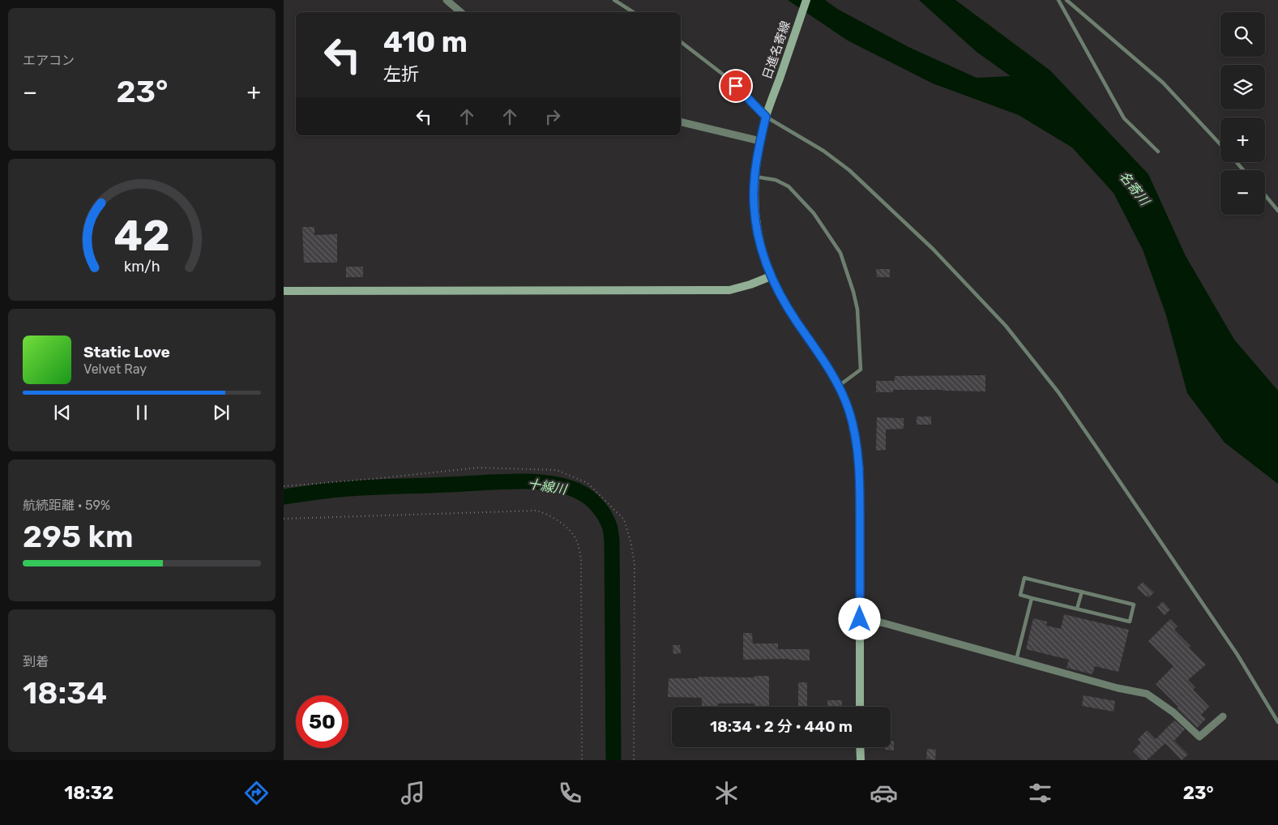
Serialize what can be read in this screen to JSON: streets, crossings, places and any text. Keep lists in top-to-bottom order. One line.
{"streets":{"main road":["日進名寄線"]},"water":["名寄川","十線川"],"page":{"tile":["エアコン",["航続距離 · 59%","295 km"],["到着","18:34"]],"map_buttons":["+","−"],"turn":["410 m","左折"],"heat":["−","23°","+"],"song":["Static Love","Velvet Ray"],"limit":"50","trip":"18:34 · 2 分 · 440 m","tabs":["18:32","23°"],"gauge":["42","km/h"]}}
